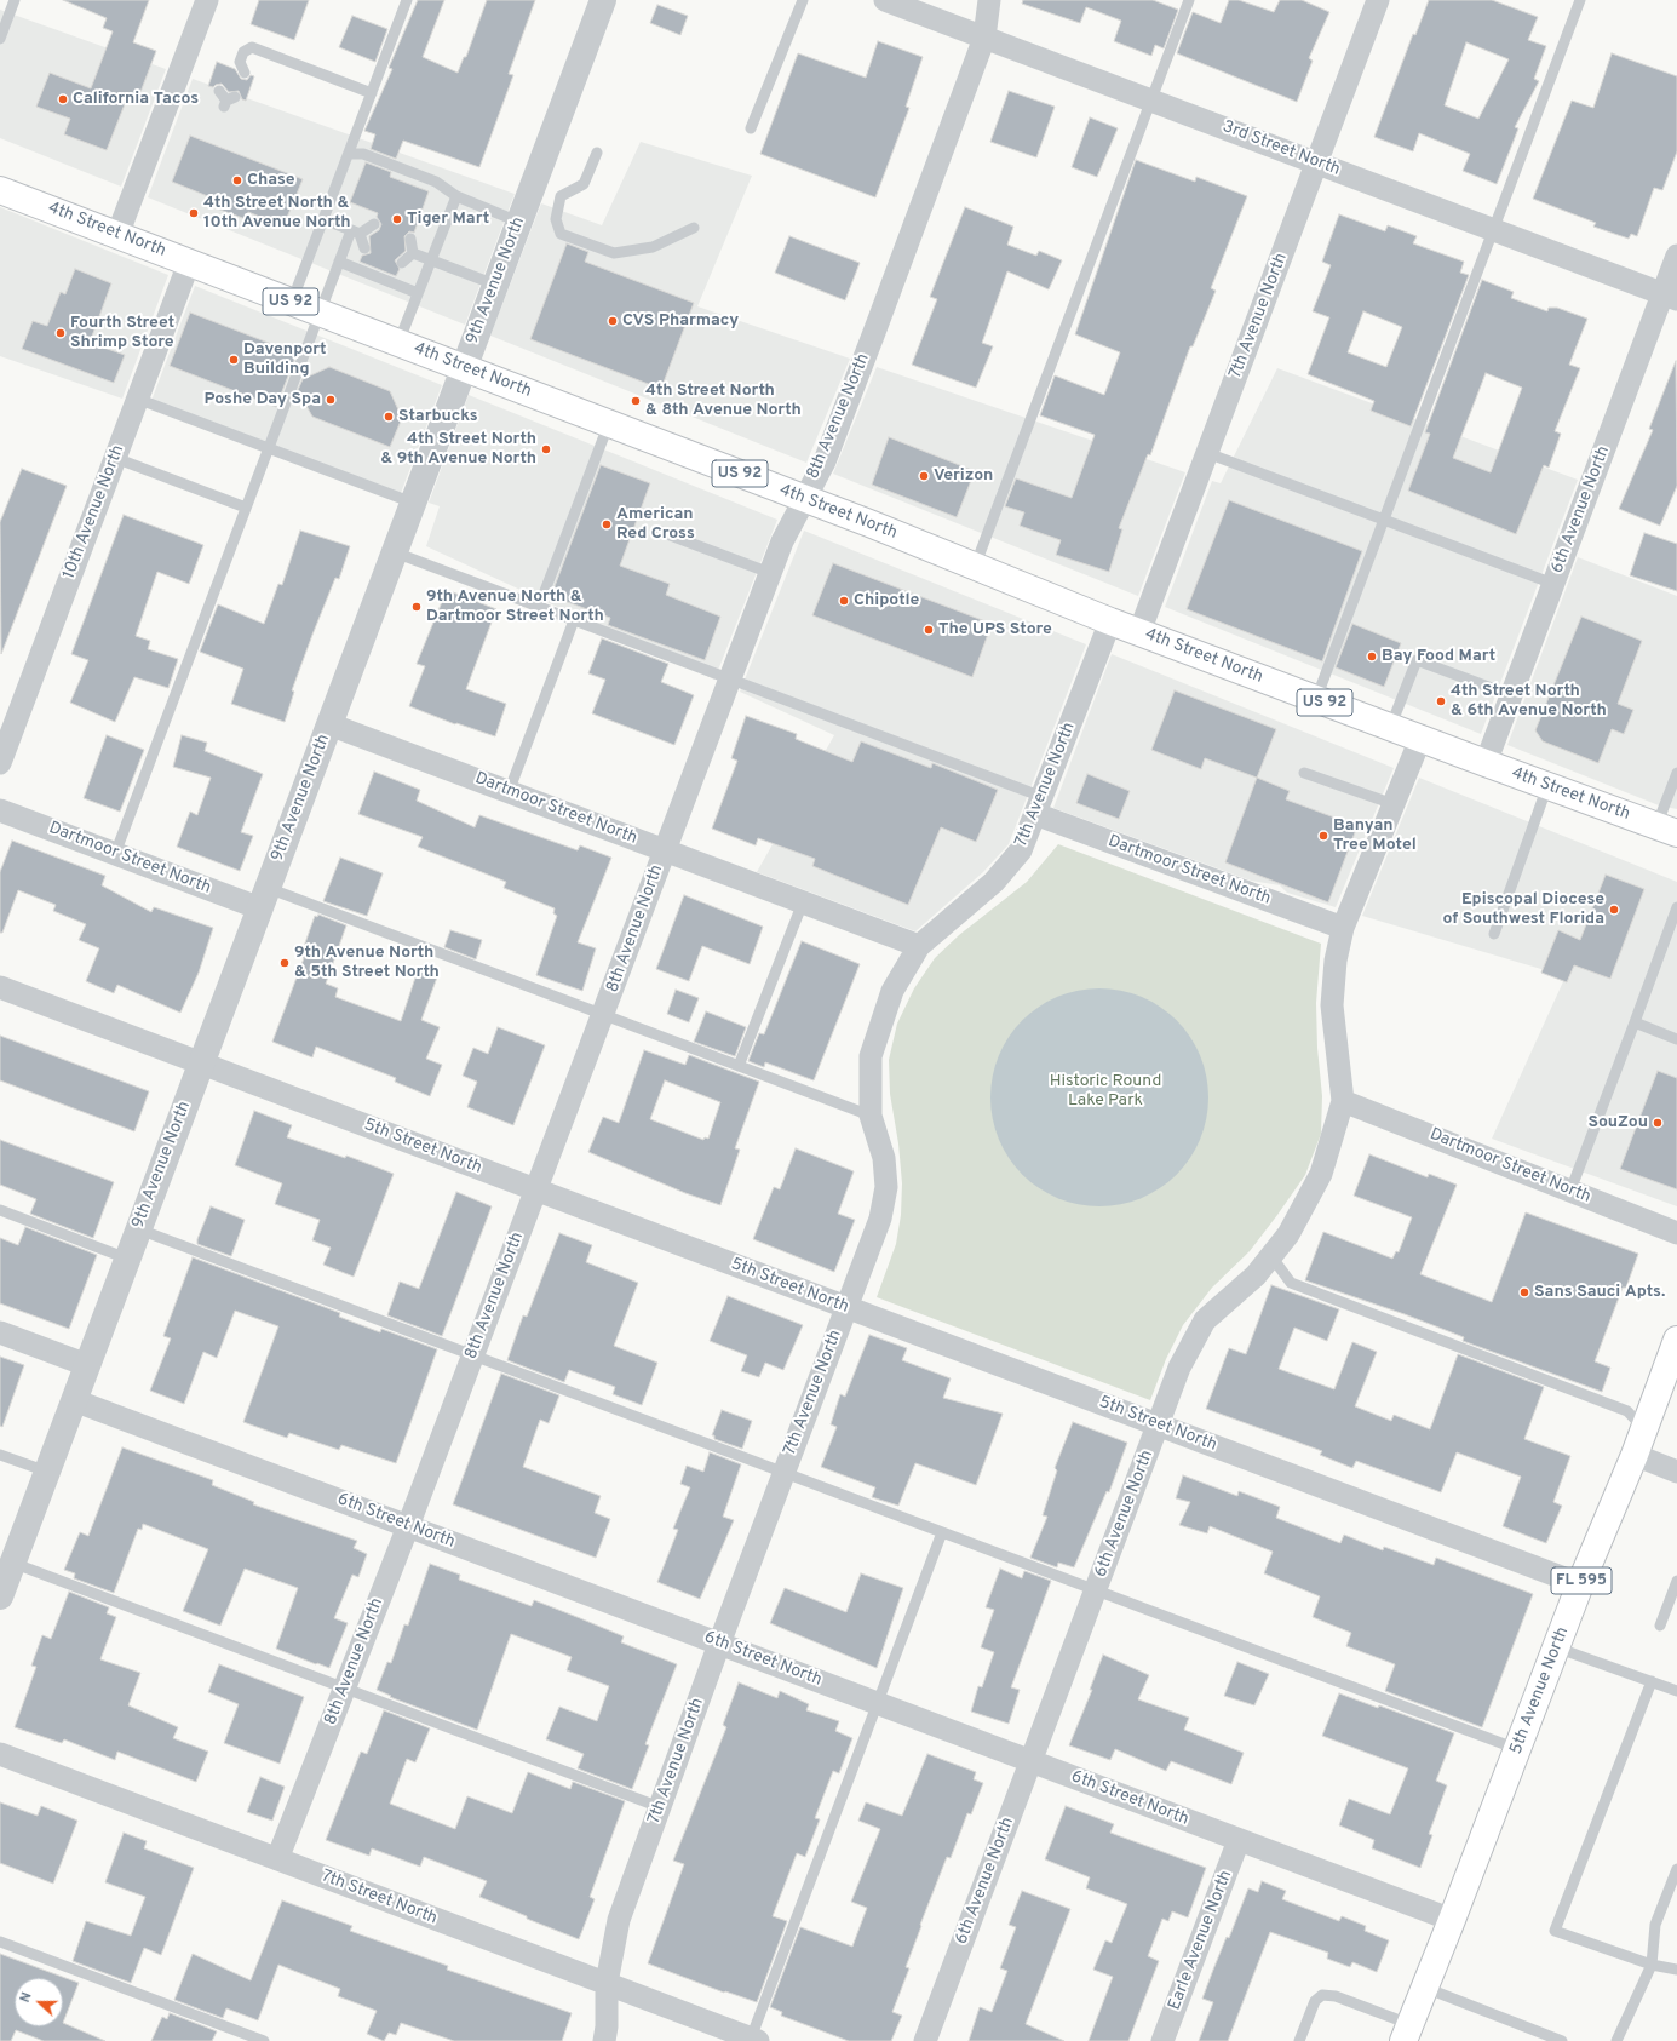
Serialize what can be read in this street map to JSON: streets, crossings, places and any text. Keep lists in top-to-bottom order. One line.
{"streets":{"main road":["4th Street North","US 92","FL 595","5th Avenue North"],"street":["3rd Street North","9th Avenue North","7th Avenue North","8th Avenue North","6th Avenue North","10th Avenue North","Dartmoor Street North","5th Street North","6th Street North","7th Street North","Earle Avenue North"]},"crossings":[["3rd Street North","7th Avenue North"],["3rd Street North","8th Avenue North"],["3rd Street North","6th Avenue North"],["4th Street North","9th Avenue North"],["4th Street North","7th Avenue North"],["4th Street North","8th Avenue North"],["4th Street North","6th Avenue North"],["4th Street North","10th Avenue North"],["9th Avenue North","Dartmoor Street North"],["9th Avenue North","5th Street North"],["9th Avenue North","6th Street North"],["7th Avenue North","Dartmoor Street North"],["7th Avenue North","5th Street North"],["7th Avenue North","6th Street North"],["7th Avenue North","7th Street North"],["8th Avenue North","Dartmoor Street North"],["8th Avenue North","5th Street North"],["8th Avenue North","6th Street North"],["8th Avenue North","7th Street North"],["6th Avenue North","Dartmoor Street North"],["6th Avenue North","5th Street North"],["6th Avenue North","6th Street North"],["5th Street North","5th Avenue North"],["6th Street North","5th Avenue North"],["6th Street North","Earle Avenue North"]],"parks":["Historic Round Lake Park"],"places":["California Tacos","Chase","4th Street North & 10th Avenue North","Tiger Mart","CVS Pharmacy","Fourth Street Shrimp Store","Davenport Building","Poshe Day Spa","4th Street North & 8th Avenue North","Starbucks","4th Street North & 9th Avenue North","Verizon","American Red Cross","Chipotle","9th Avenue North & Dartmoor Street North","The UPS Store","Bay Food Mart","4th Street North & 6th Avenue North","Banyan Tree Motel","Episcopal Diocese of Southwest Florida","9th Avenue North & 5th Street North","SouZou","Sans Sauci Apts."],"north":"left"}
